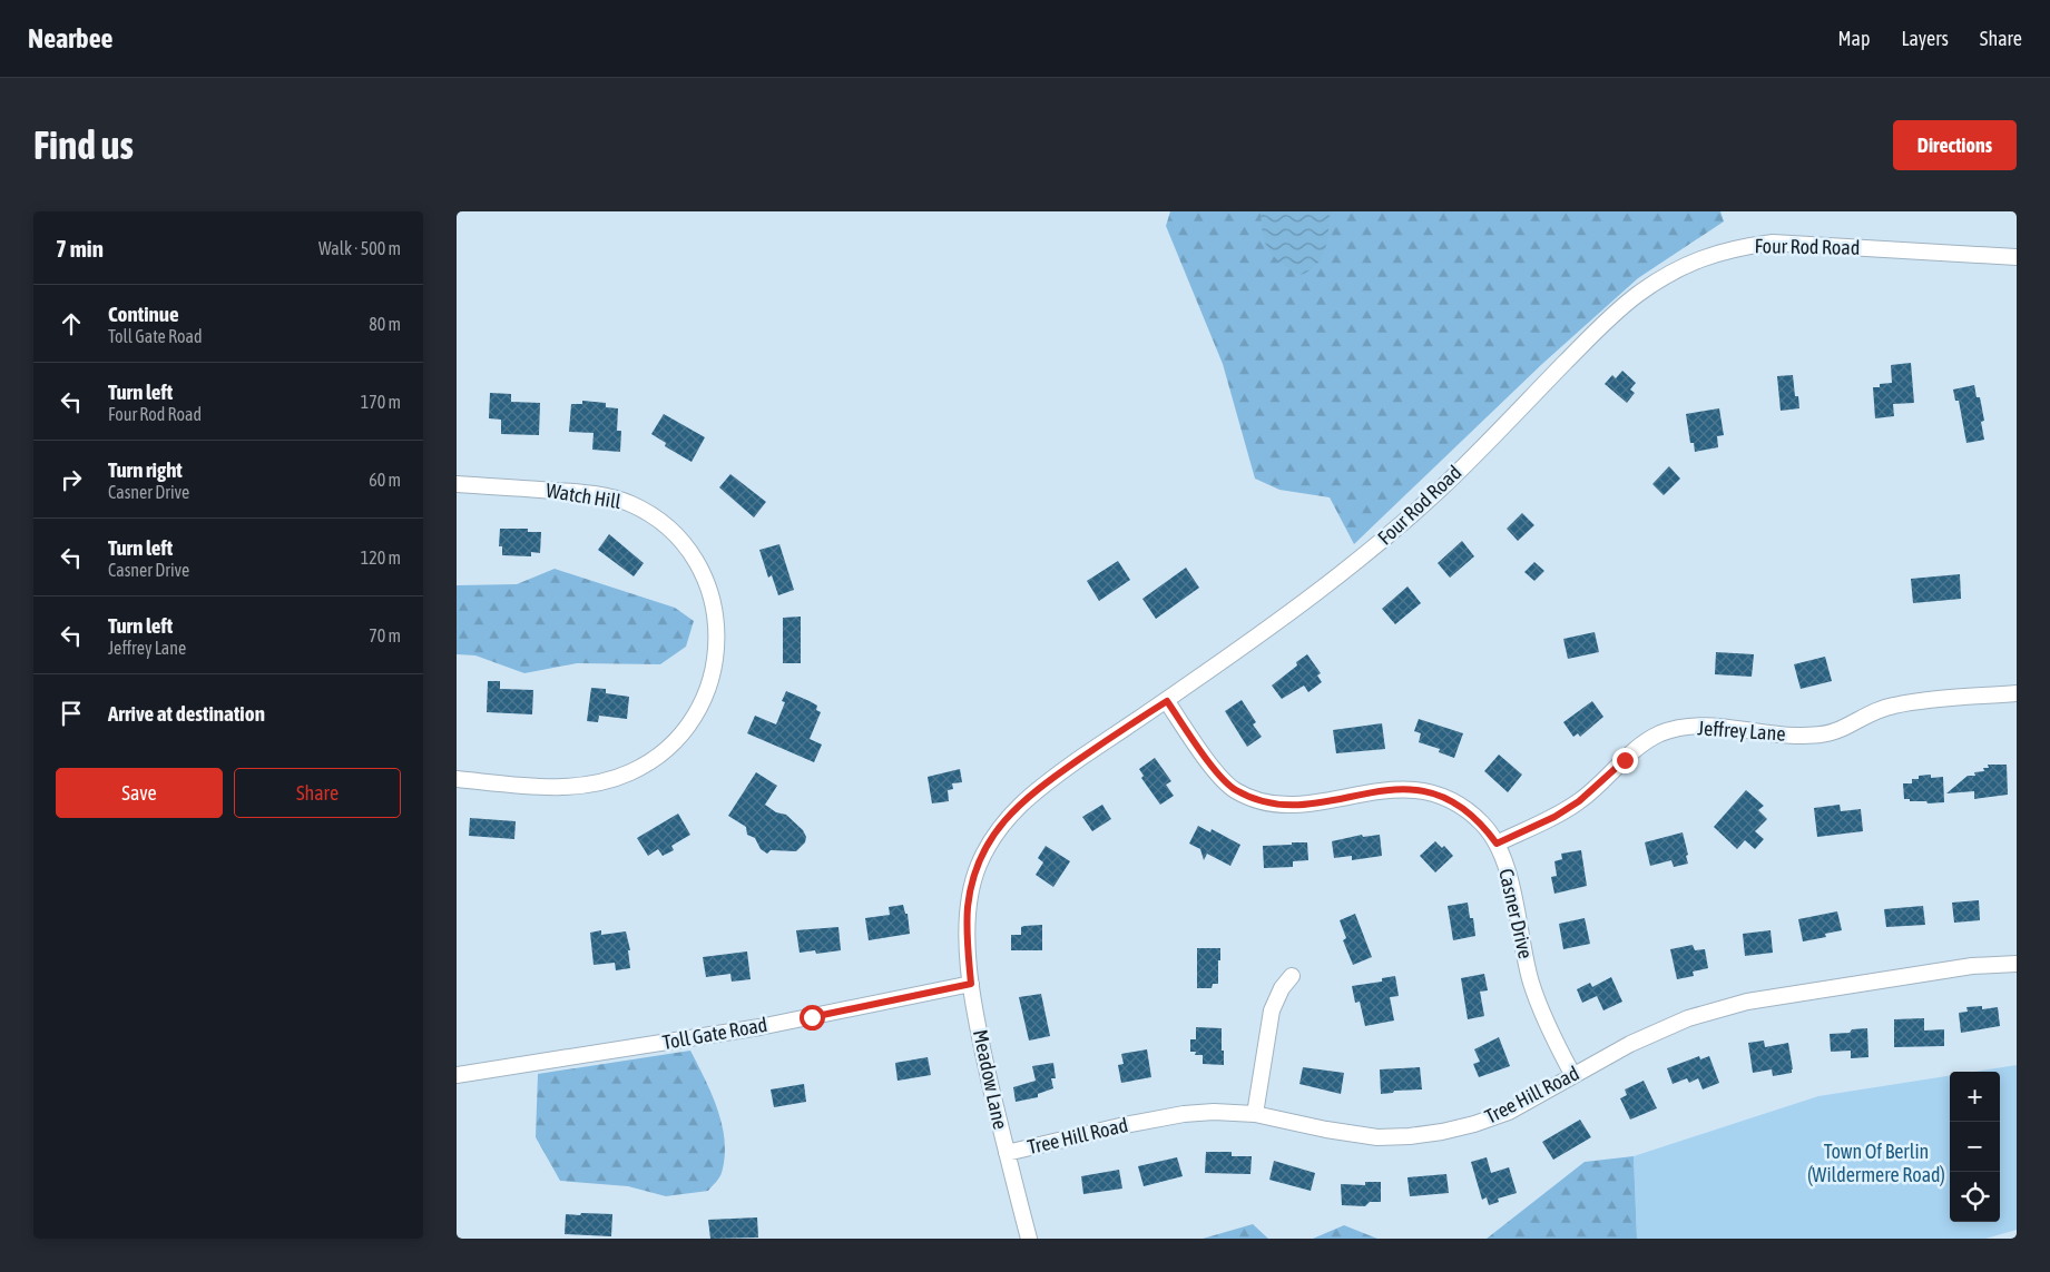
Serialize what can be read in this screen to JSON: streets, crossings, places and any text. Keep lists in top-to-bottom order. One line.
{"streets":{"street":["Four Rod Road","Watch Hill","Jeffrey Lane","Casner Drive","Toll Gate Road","Meadow Lane","Tree Hill Road"]},"crossings":[["Four Rod Road","Casner Drive"],["Four Rod Road","Toll Gate Road"],["Four Rod Road","Meadow Lane"],["Jeffrey Lane","Casner Drive"],["Casner Drive","Tree Hill Road"],["Toll Gate Road","Meadow Lane"],["Meadow Lane","Tree Hill Road"]],"parks":["Town Of Berlin (Wildermere Road)"],"page":{"header":"Nearbee","nav":["Map","Layers","Share"],"buttons":["Directions",["Save","Share"]],"title":"Find us","heading":["7 min","Walk · 500 m"],"list":[["Continue","Toll Gate Road","80 m"],["Turn left","Four Rod Road","170 m"],["Turn right","Casner Drive","60 m"],["Turn left","Casner Drive","120 m"],["Turn left","Jeffrey Lane","70 m"],"Arrive at destination"],"map_buttons":["+","−"]}}
